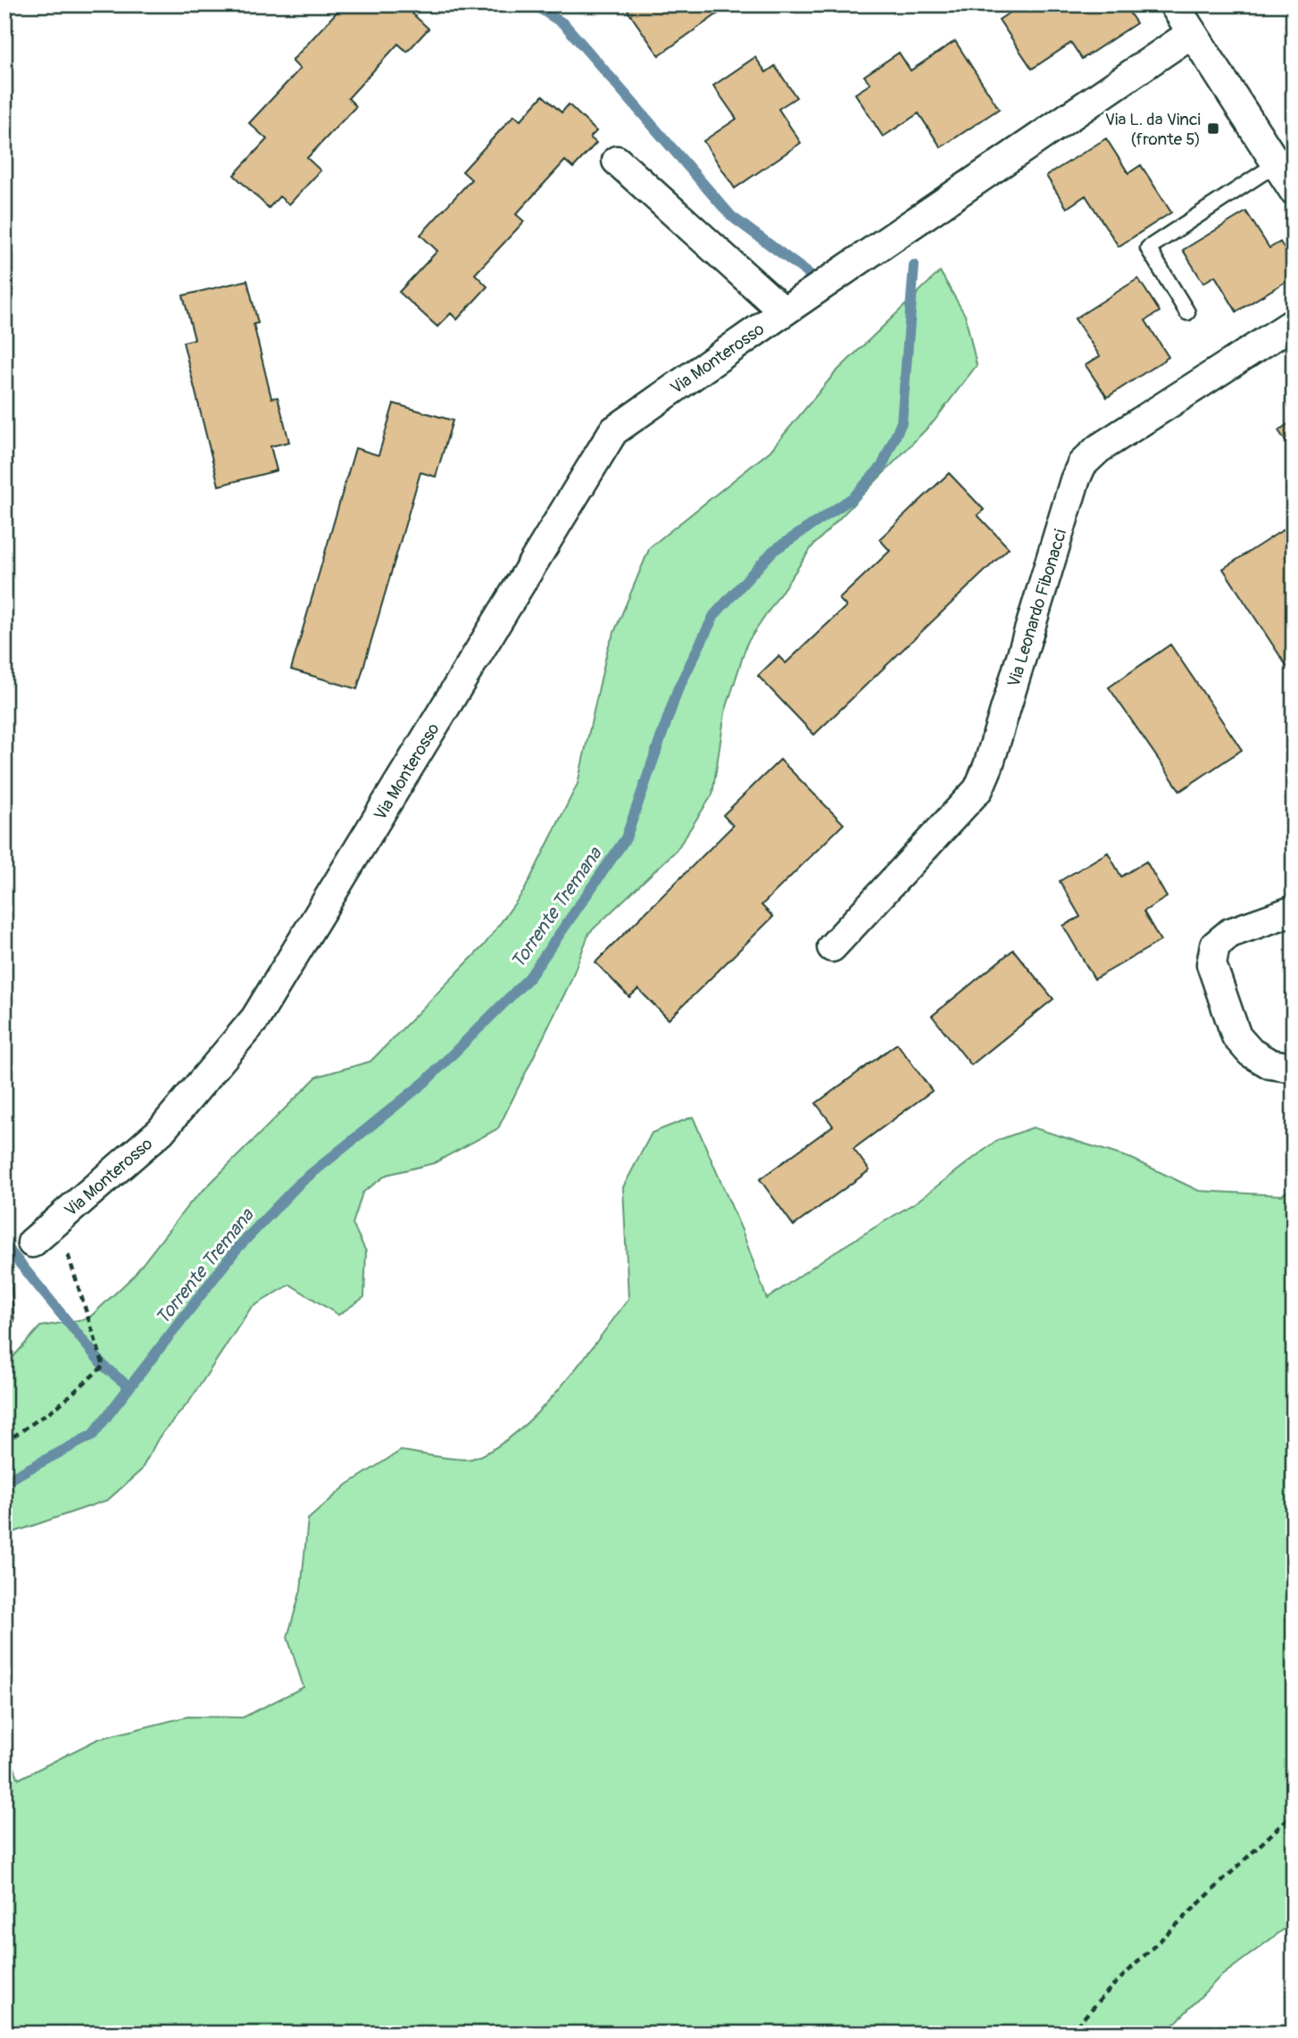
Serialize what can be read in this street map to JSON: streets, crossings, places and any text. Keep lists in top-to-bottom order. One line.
{"streets":{"street":["Via Monterosso","Via Leonardo Fibonacci"]},"water":["Torrente Tremana"],"places":{"transit":["Via L. da Vinci (fronte 5)"]}}
